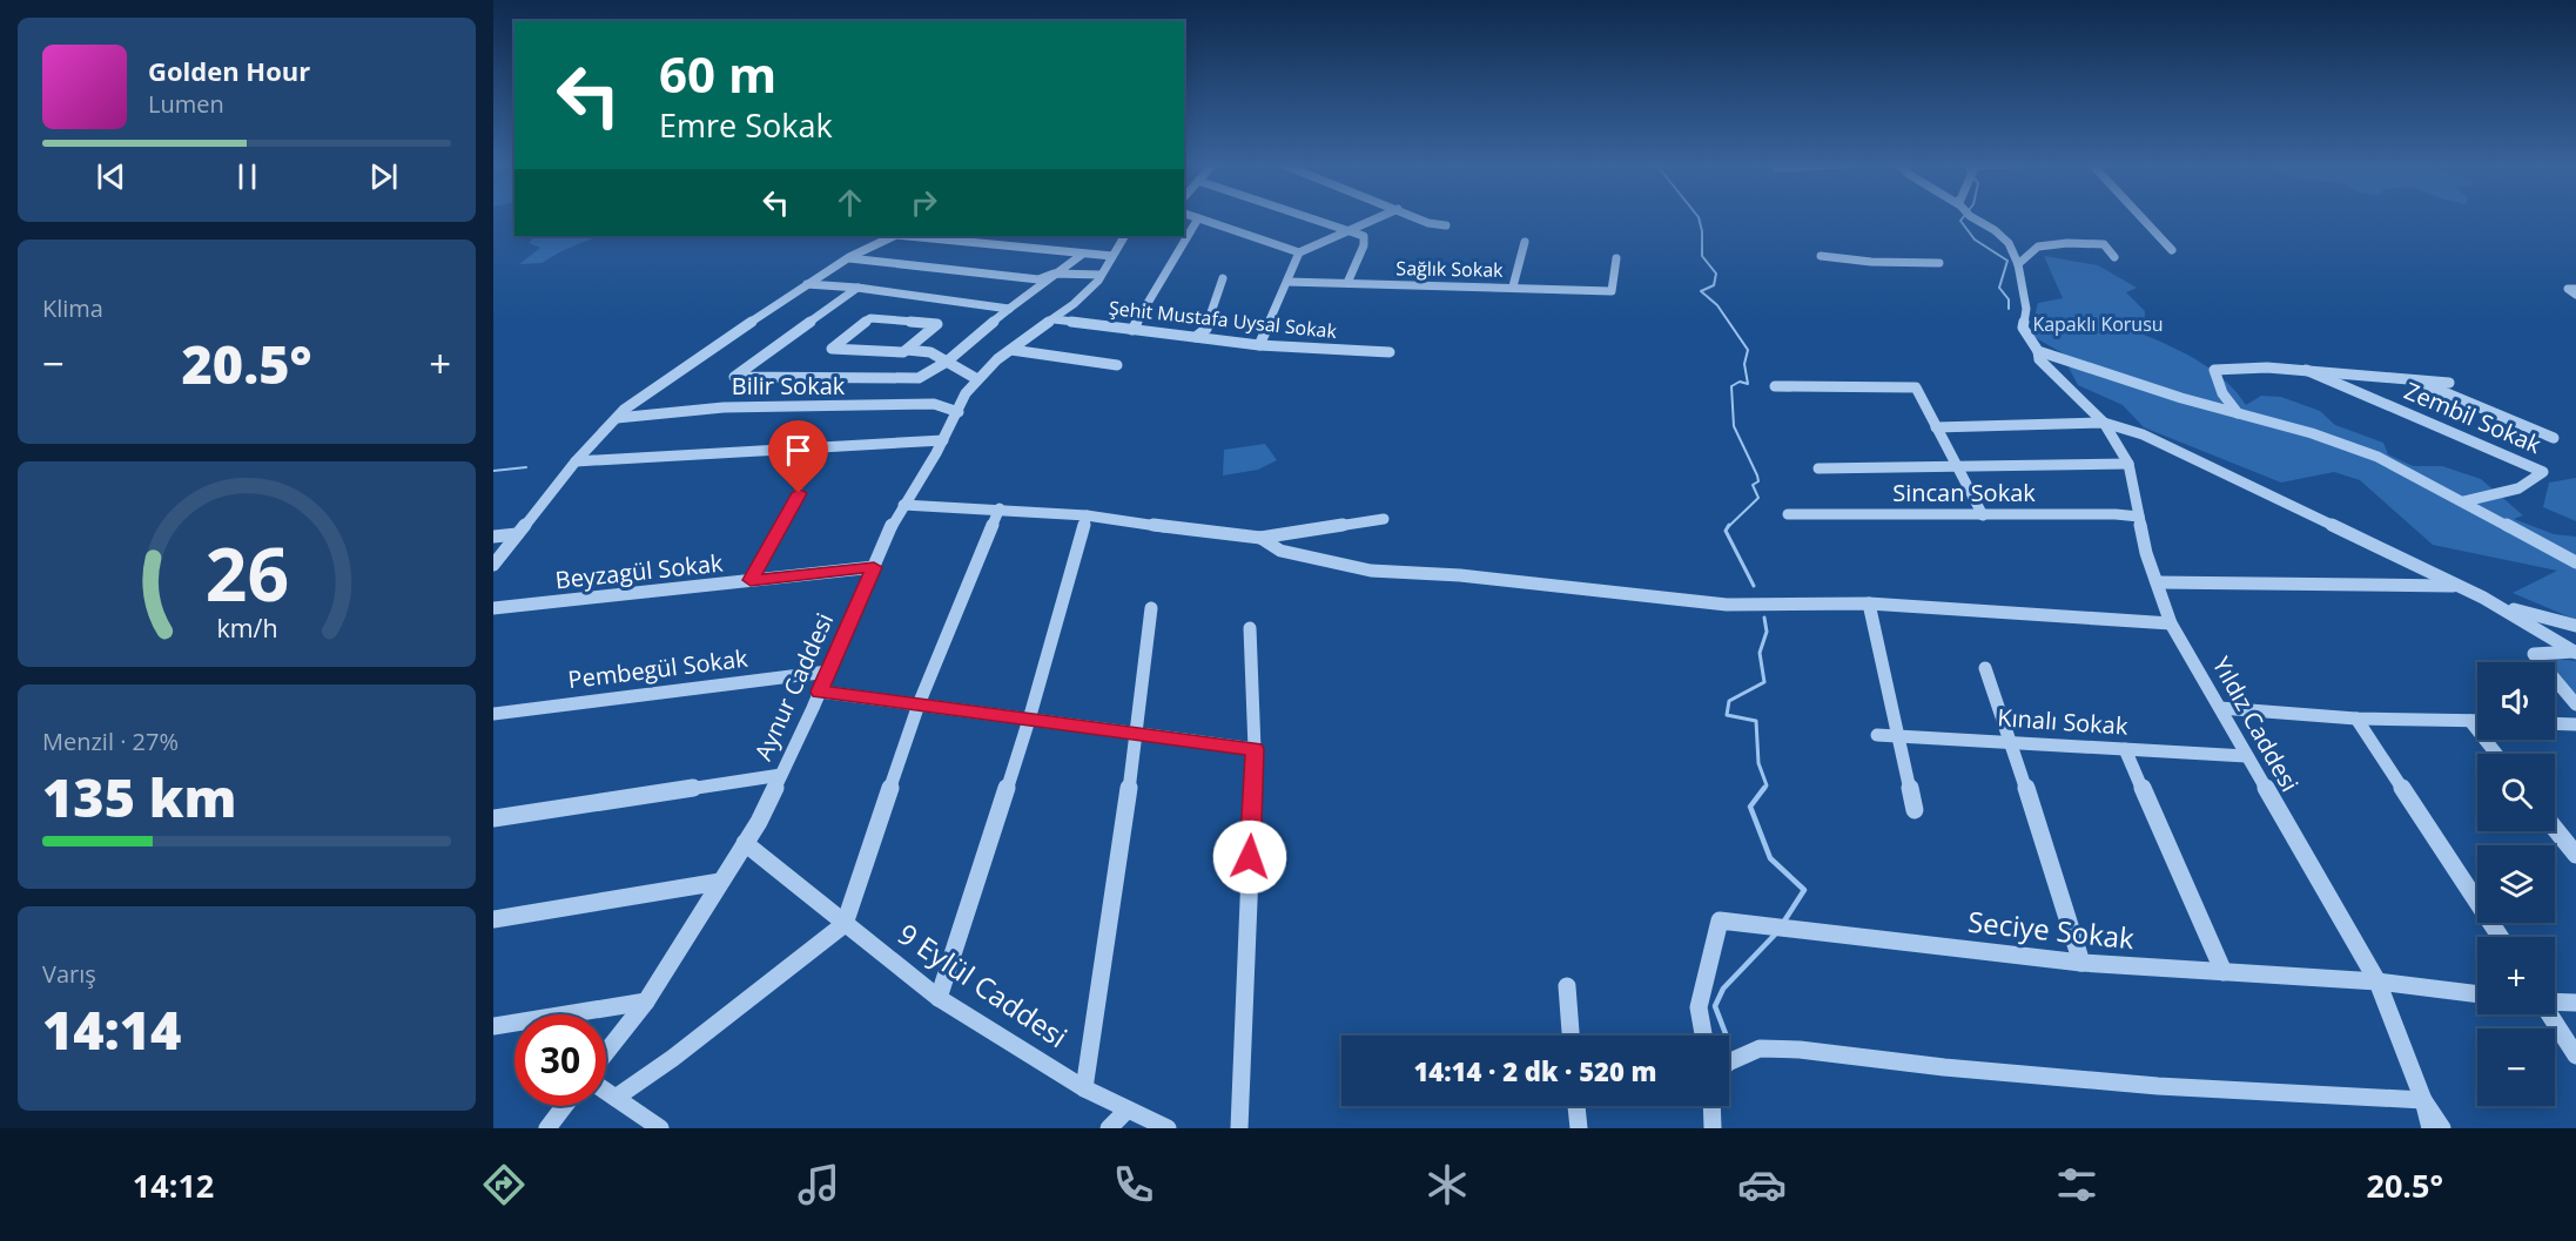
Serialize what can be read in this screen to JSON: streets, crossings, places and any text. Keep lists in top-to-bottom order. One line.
{"streets":{"street":["Sağlık Sokak","Şehit Mustafa Uysal Sokak","Bilir Sokak","Zembil Sokak","Sincan Sokak","Beyzagül Sokak","Pembegül Sokak","Aynur Caddesi","Kınalı Sokak","Yıldız Caddesi","Seciye Sokak","9 Eylül Caddesi"]},"crossings":[["Şehit Mustafa Uysal Sokak","Aynur Caddesi"],["Bilir Sokak","Aynur Caddesi"],["Sincan Sokak","Yıldız Caddesi"],["Beyzagül Sokak","Aynur Caddesi"],["Pembegül Sokak","Aynur Caddesi"],["Aynur Caddesi","9 Eylül Caddesi"],["Kınalı Sokak","Yıldız Caddesi"],["Yıldız Caddesi","Seciye Sokak"]],"parks":["Kapaklı Korusu"],"page":{"turn":["60 m","Emre Sokak"],"song":["Golden Hour","Lumen"],"tile":["Klima",["Menzil · 27%","135 km"],["Varış","14:14"]],"heat":["−","20.5°","+"],"map_buttons":["+","−"],"limit":"30","trip":"14:14 · 2 dk · 520 m","tabs":["14:12","20.5°"],"gauge":["26","km/h"]}}
